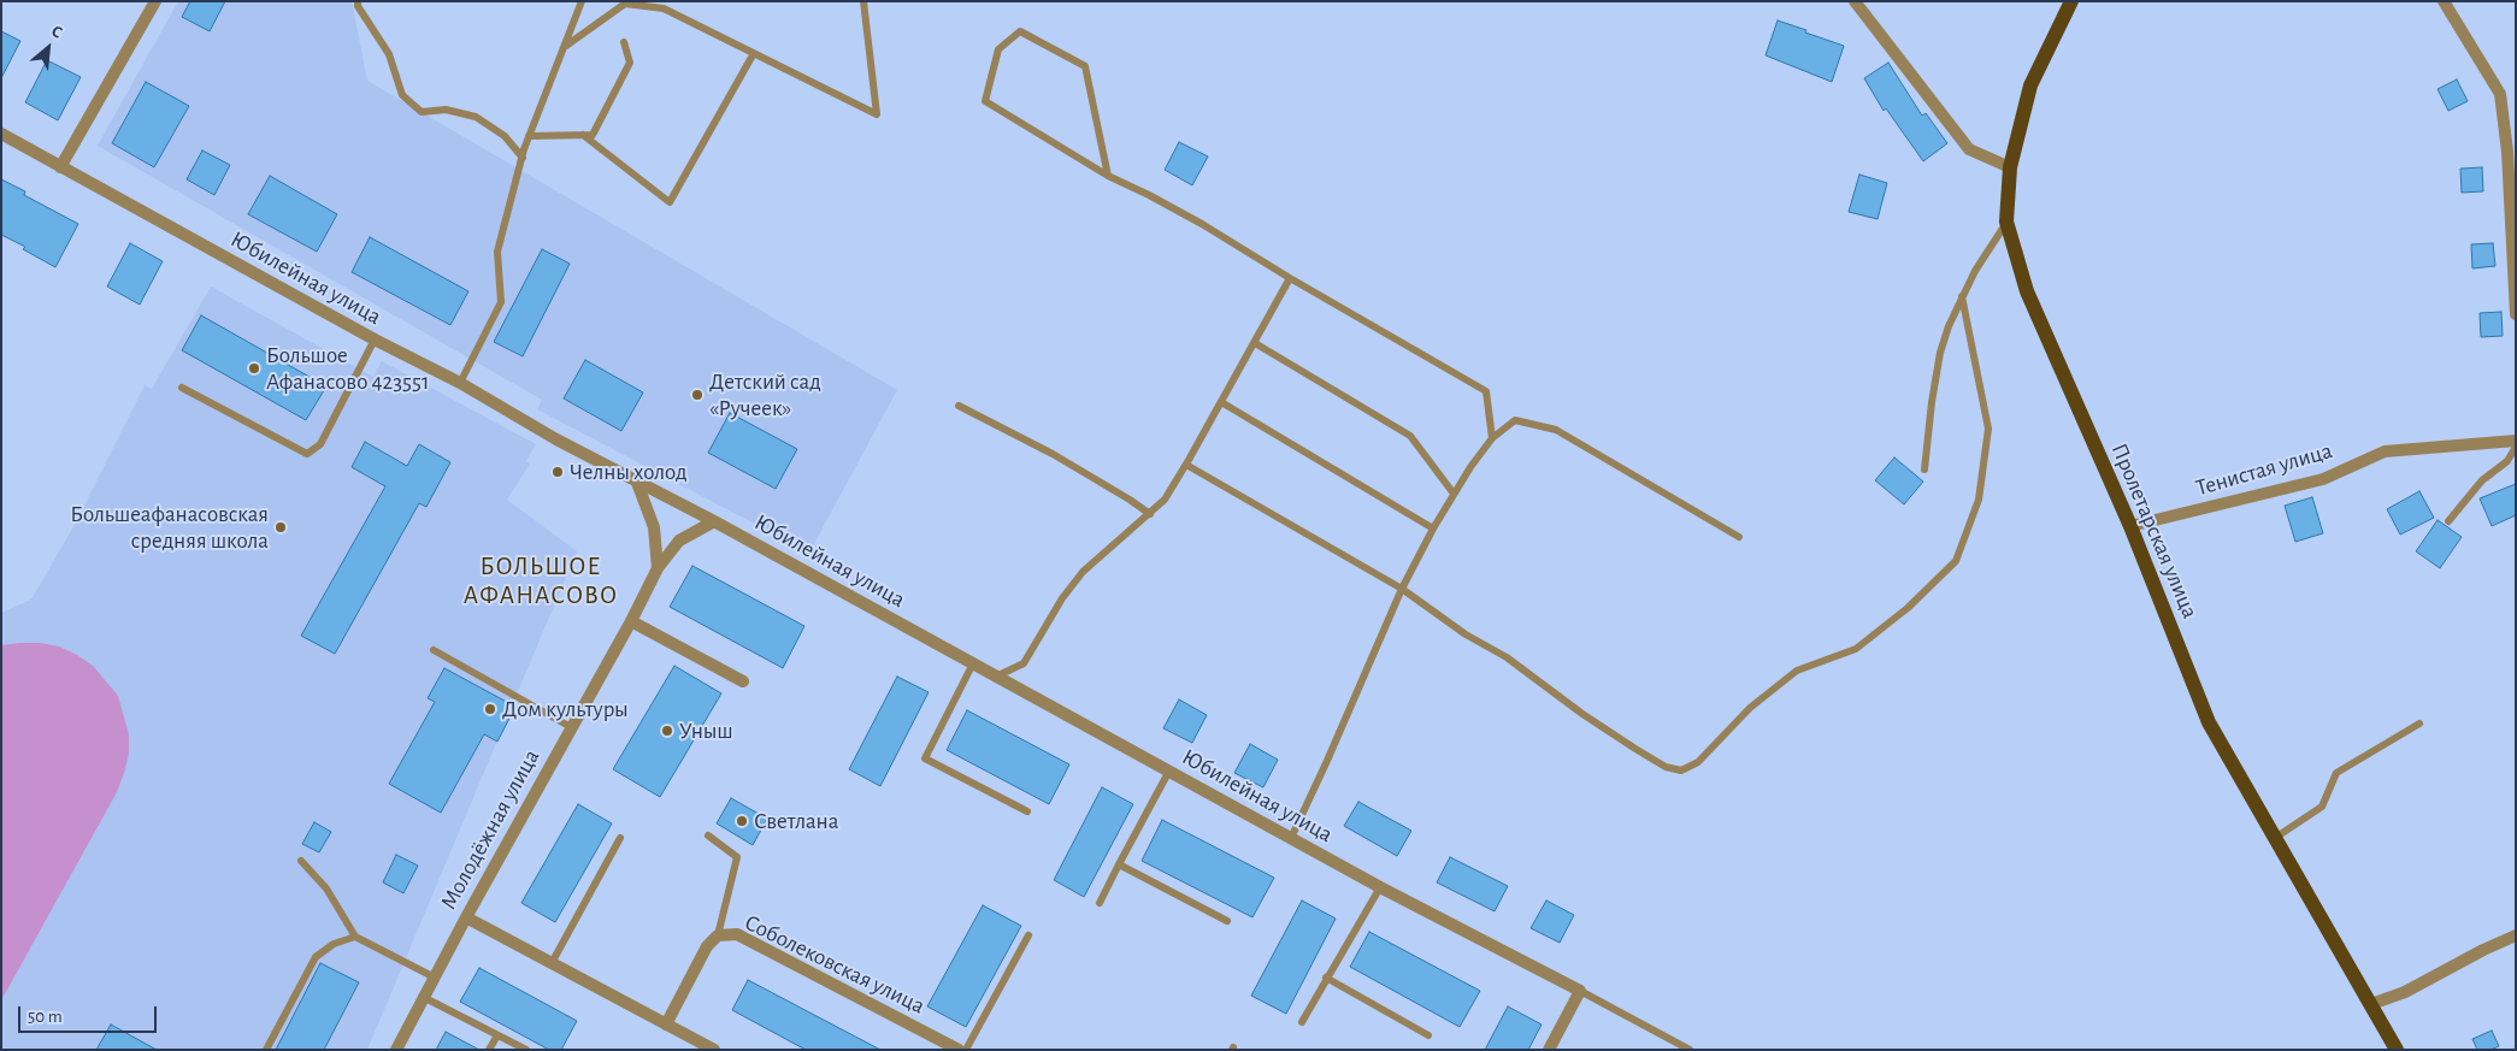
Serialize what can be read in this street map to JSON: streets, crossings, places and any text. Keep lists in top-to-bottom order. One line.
{"streets":{"main road":["Пролетарская улица"],"street":["Юбилейная улица","Тенистая улица","Молодёжная улица","Соболековская улица"]},"crossings":[["Юбилейная улица","Молодёжная улица"],["Тенистая улица","Пролетарская улица"]],"districts":["БОЛЬШОЕ АФАНАСОВО"],"places":["Большое Афанасово 423551","Детский сад «Ручеек»","Челны холод","Большеафанасовская средняя школа","Дом культуры","Уныш","Светлана"],"scale_bar":"50 m","north":"top right"}
